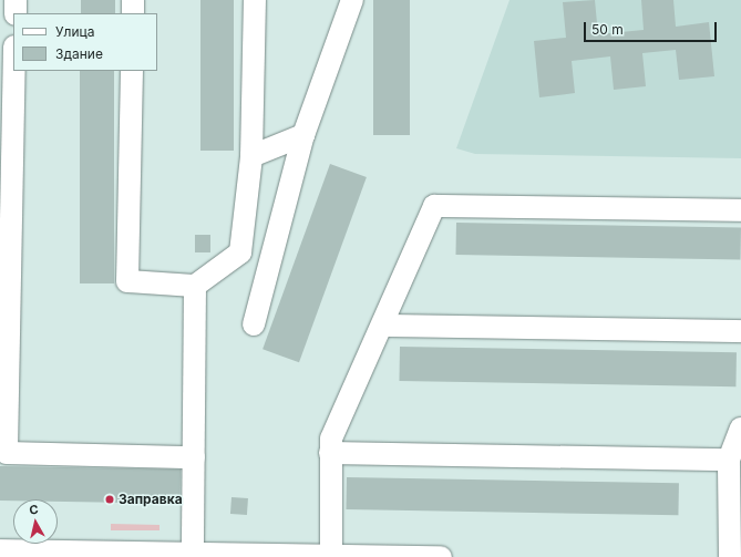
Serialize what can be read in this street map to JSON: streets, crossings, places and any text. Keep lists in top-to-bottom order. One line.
{"places":["Заправка"],"legend":["Улица","Здание"],"scale_bar":"50 m","north":"top"}
